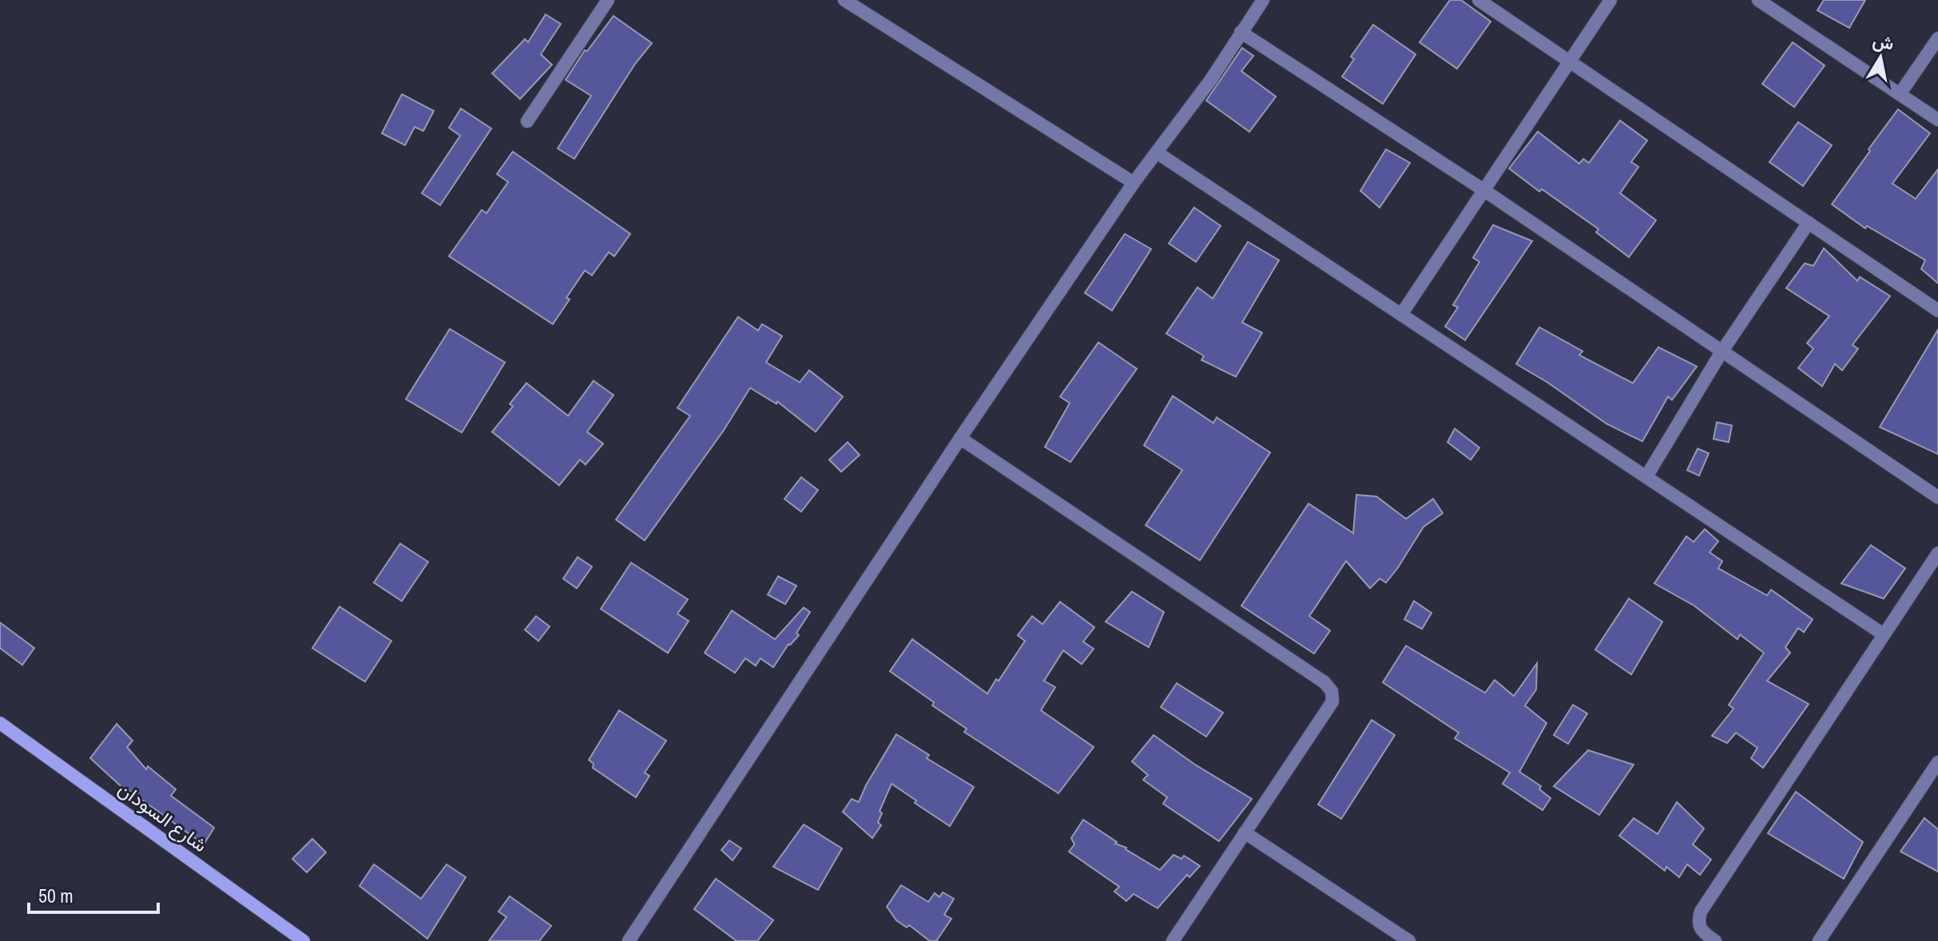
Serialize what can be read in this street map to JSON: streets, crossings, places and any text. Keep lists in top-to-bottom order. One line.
{"streets":{"main road":["شارع السودان"]},"scale_bar":"50 m","north":"top"}
